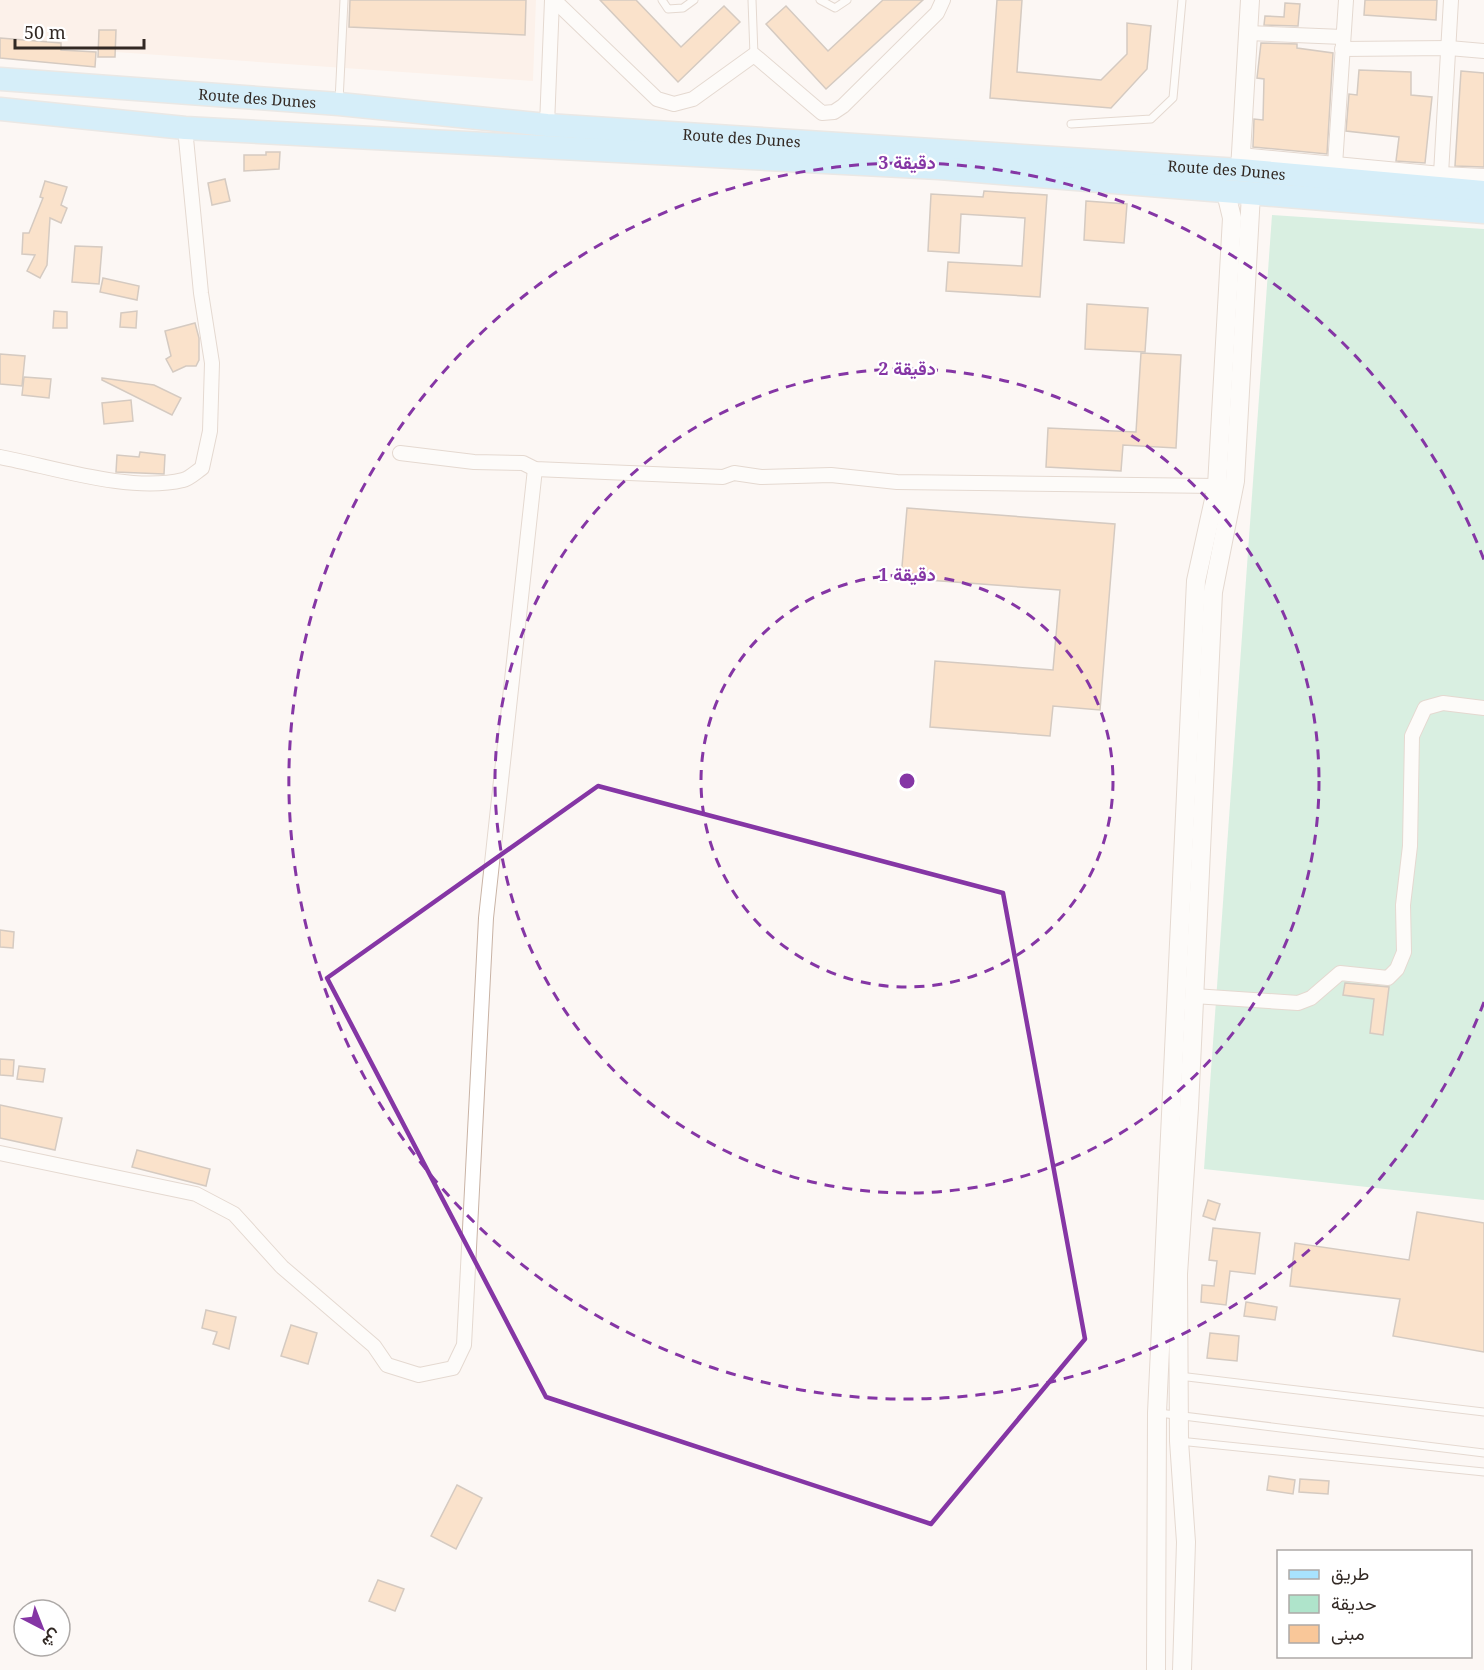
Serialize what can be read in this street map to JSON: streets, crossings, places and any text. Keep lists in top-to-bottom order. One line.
{"streets":{"main road":["Route des Dunes"]},"legend":["طريق","حديقة","مبنى"],"scale_bar":"50 m","north":"bottom right","rings":["3 دقيقة","2 دقيقة","1 دقيقة"]}
